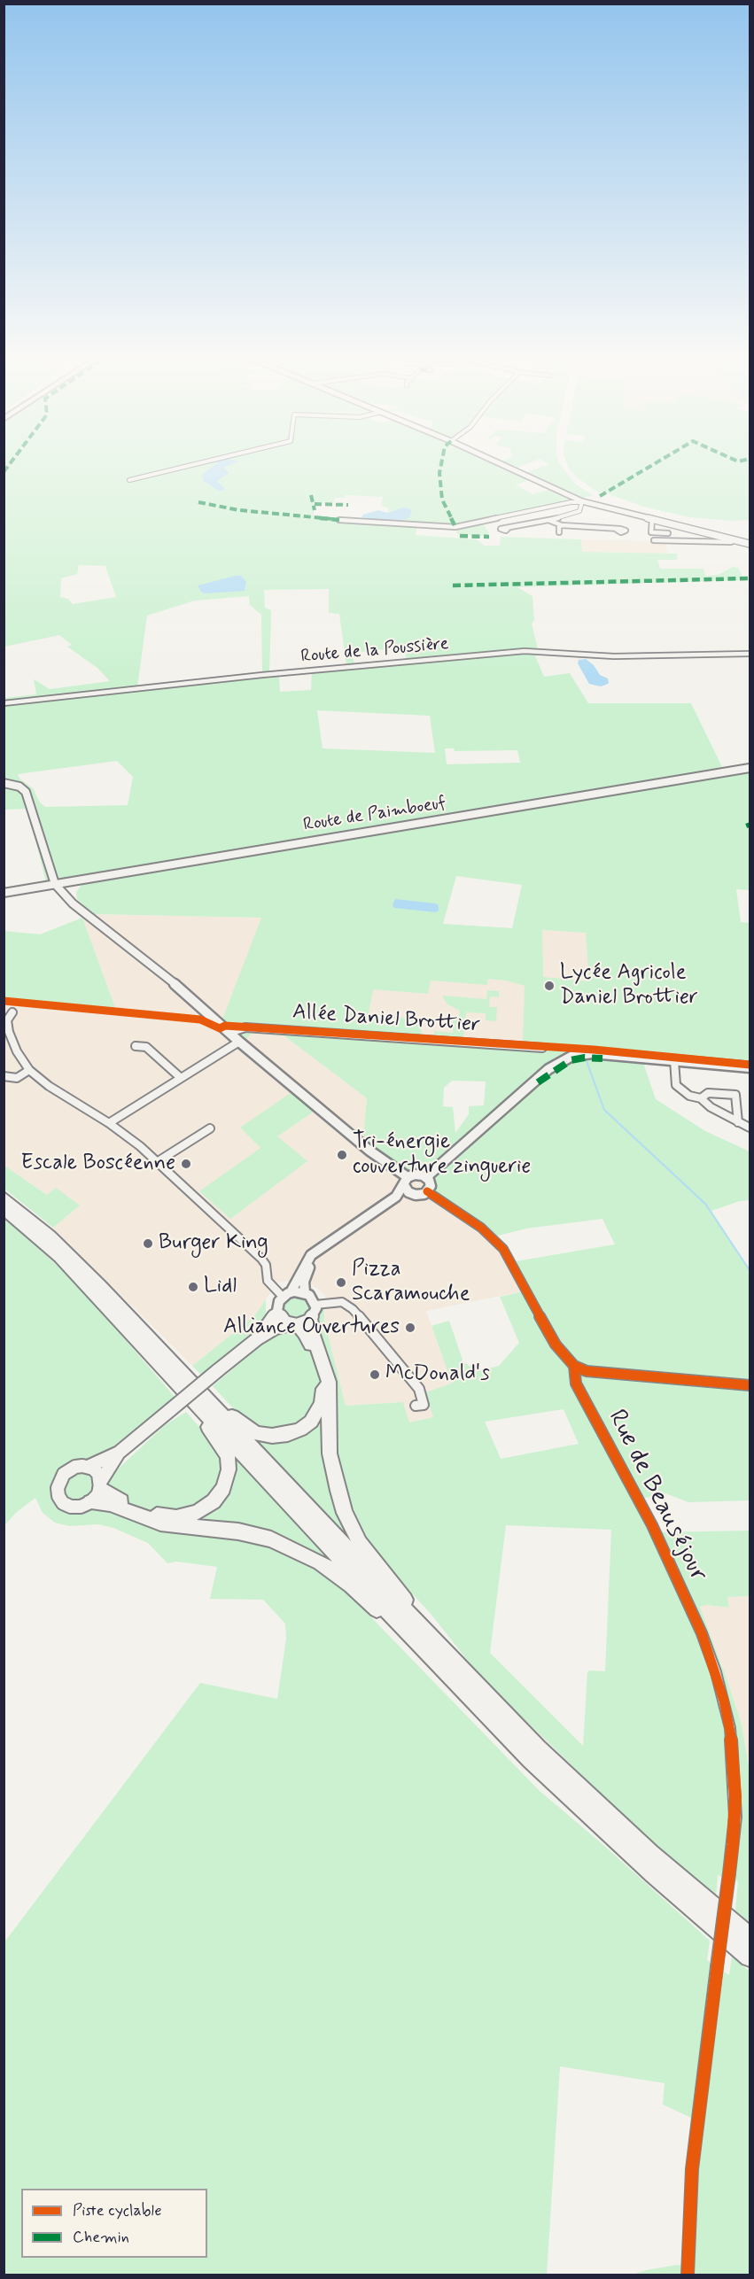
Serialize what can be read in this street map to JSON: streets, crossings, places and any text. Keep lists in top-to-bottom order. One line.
{"streets":{"street":["Route de la Poussière","Route de Paimboeuf","Allée Daniel Brottier","Rue de Beauséjour"]},"places":["Lycée Agricole Daniel Brottier","Tri-énergie couverture zinguerie","Escale Boscéenne","Burger King","Pizza Scaramouche","Lidl","Alliance Ouvertures","McDonald's"],"legend":["Piste cyclable","Chemin"]}
